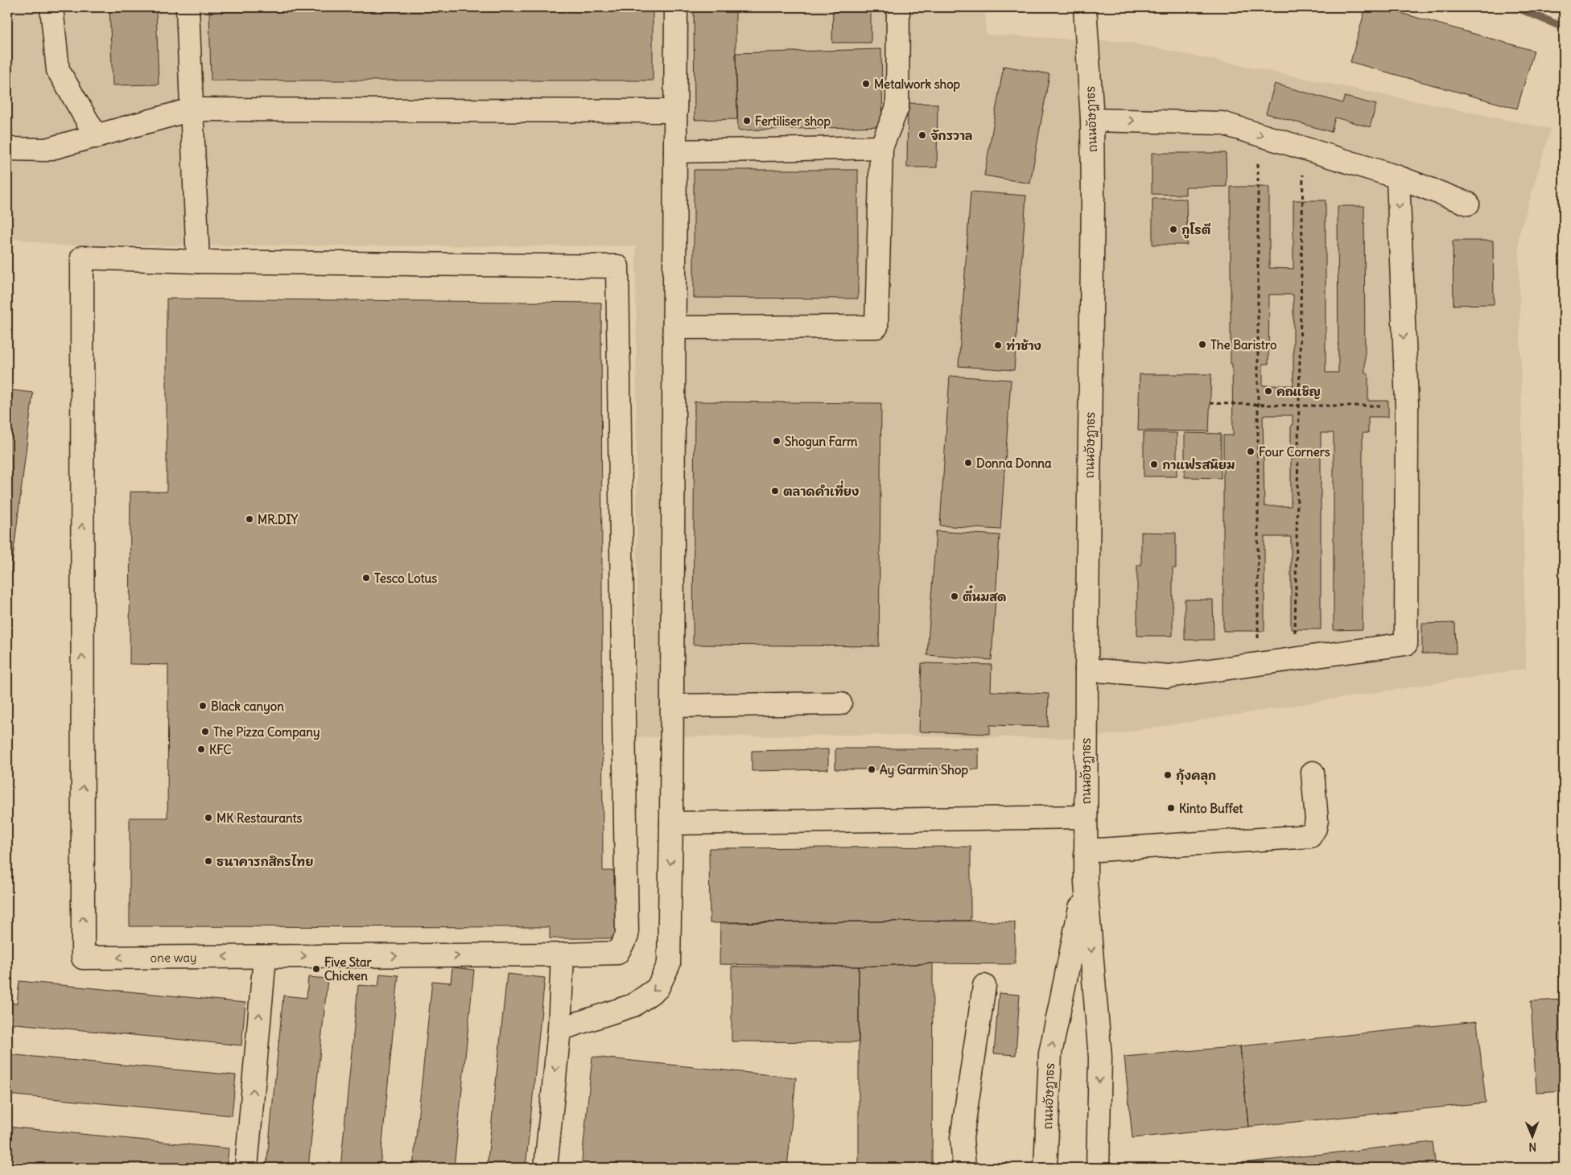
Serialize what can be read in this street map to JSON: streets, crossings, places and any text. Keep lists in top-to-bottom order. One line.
{"streets":{"street":["ถนนอัษฎาธร","one way"]},"places":["Metalwork shop","Fertiliser shop","จักรวาล","กูโรตี","The Baristro","ท่าช้าง","คณเชิญ","Shogun Farm","Four Corners","Donna Donna","กาแฟรสนิยม","ตลาดคำเที่ยง","MR.DIY","Tesco Lotus","ตี๋นมสด","Black canyon","The Pizza Company","KFC","Ay Garmin Shop","กุ้งคลุก","Kinto Buffet","MK Restaurants","ธนาคารกสิกรไทย","Five Star Chicken"],"north":"bottom"}
